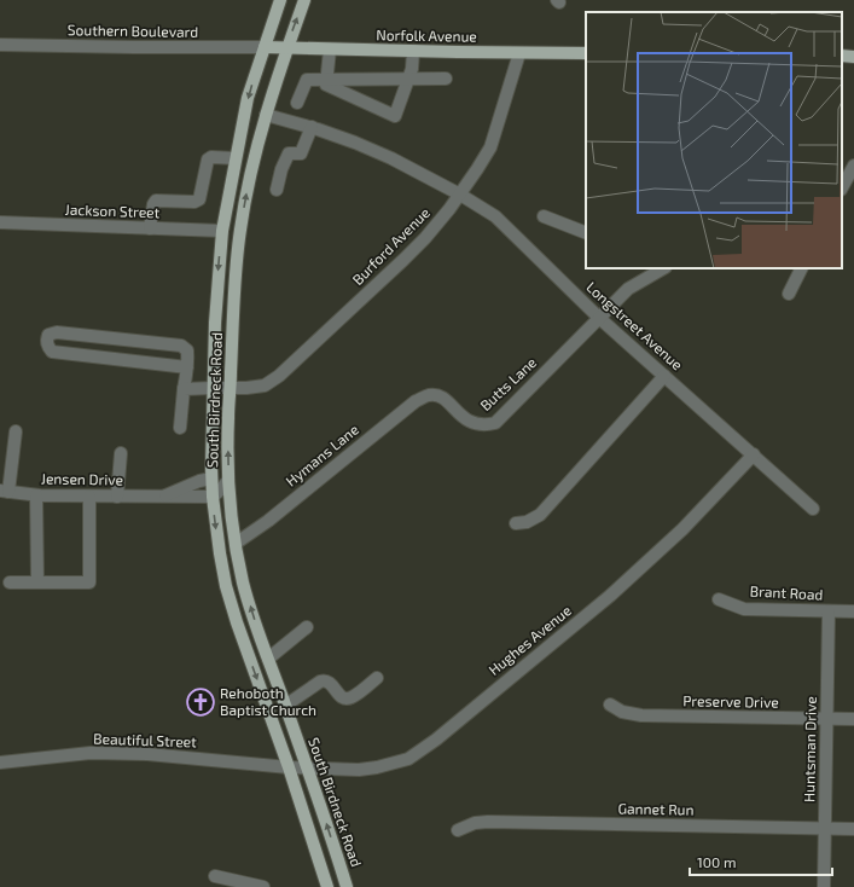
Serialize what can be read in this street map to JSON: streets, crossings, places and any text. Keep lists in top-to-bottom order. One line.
{"streets":{"main road":["Norfolk Avenue","South Birdneck Road"],"street":["Southern Boulevard","Jackson Street","Burford Avenue","Longstreet Avenue","Butts Lane","Hymans Lane","Jensen Drive","Brant Road","Hughes Avenue","Preserve Drive","Beautiful Street","Huntsman Drive","Gannet Run"]},"crossings":[["Southern Boulevard","Norfolk Avenue"],["Southern Boulevard","South Birdneck Road"],["Norfolk Avenue","Burford Avenue"],["Norfolk Avenue","South Birdneck Road"],["Jackson Street","South Birdneck Road"],["Burford Avenue","Longstreet Avenue"],["Burford Avenue","South Birdneck Road"],["Longstreet Avenue","Butts Lane"],["Longstreet Avenue","South Birdneck Road"],["Longstreet Avenue","Hughes Avenue"],["Butts Lane","Hymans Lane"],["South Birdneck Road","Hymans Lane"],["South Birdneck Road","Jensen Drive"],["South Birdneck Road","Hughes Avenue"],["South Birdneck Road","Beautiful Street"],["Brant Road","Huntsman Drive"],["Hughes Avenue","Beautiful Street"],["Preserve Drive","Huntsman Drive"],["Huntsman Drive","Gannet Run"]],"places":{"church":["Rehoboth Baptist Church"]},"scale_bar":"100 m"}
